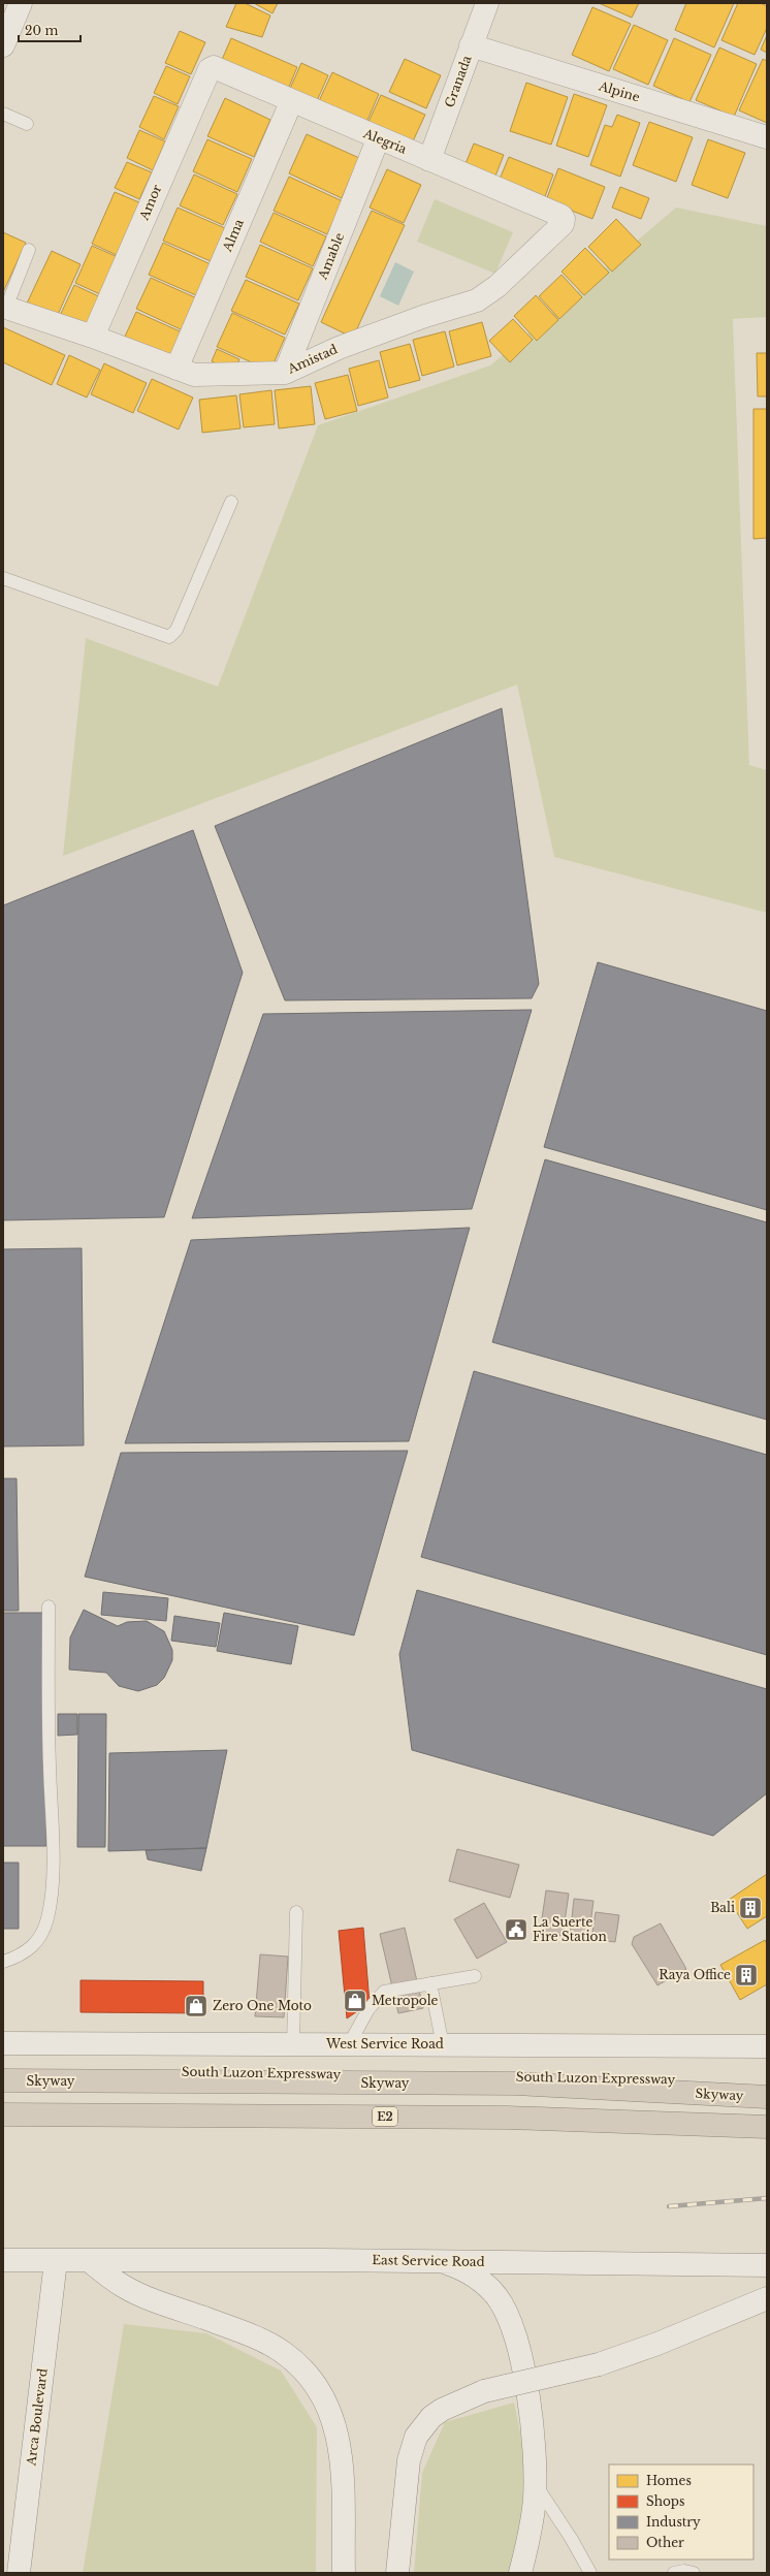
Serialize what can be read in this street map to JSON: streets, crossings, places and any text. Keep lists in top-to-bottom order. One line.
{"streets":{"highway":["South Luzon Expressway","Skyway","E2"],"main road":["Granada","Alpine","Alegria","Amor","Alma","Amable","Amistad","West Service Road","East Service Road","Arca Boulevard"]},"crossings":[["Granada","Alpine"],["Granada","Alegria"],["Alegria","Amor"],["Alegria","Alma"],["Alegria","Amable"],["Alegria","Amistad"],["Amor","Amistad"],["Alma","Amistad"],["Amable","Amistad"],["East Service Road","Arca Boulevard"]],"places":{"building":["Bali","Raya Office"],"public building":["La Suerte Fire Station"],"shop":["Metropole","Zero One Moto"]},"legend":["Homes","Shops","Industry","Other"],"scale_bar":"20 m"}
